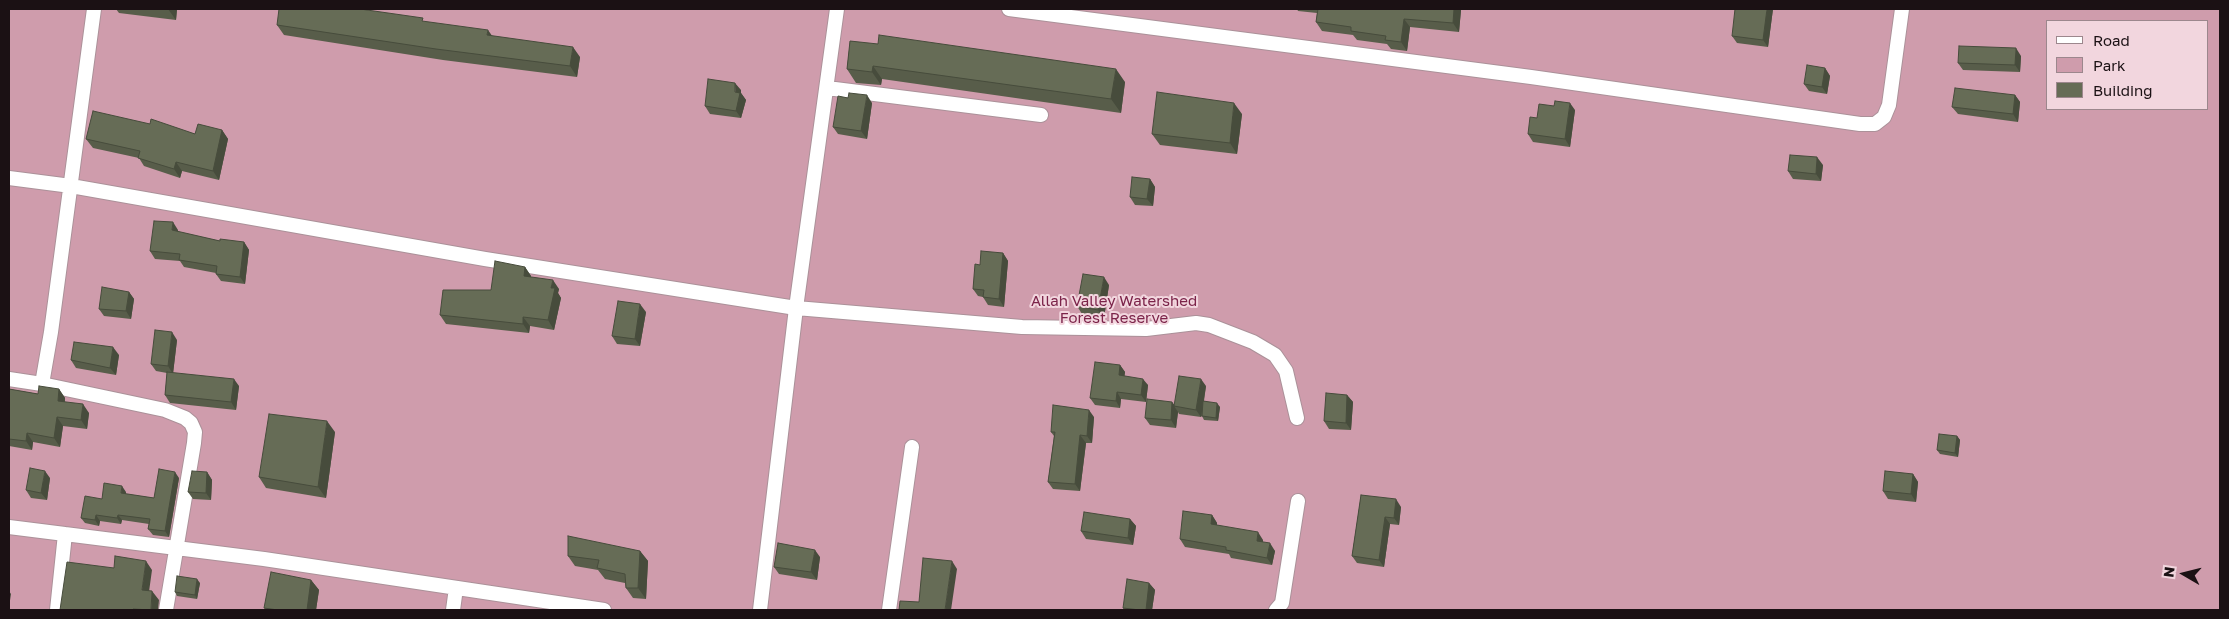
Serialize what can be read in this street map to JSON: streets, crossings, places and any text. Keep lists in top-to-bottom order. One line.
{"parks":["Allah Valley Watershed Forest Reserve"],"legend":["Road","Park","Building"],"north":"left"}
